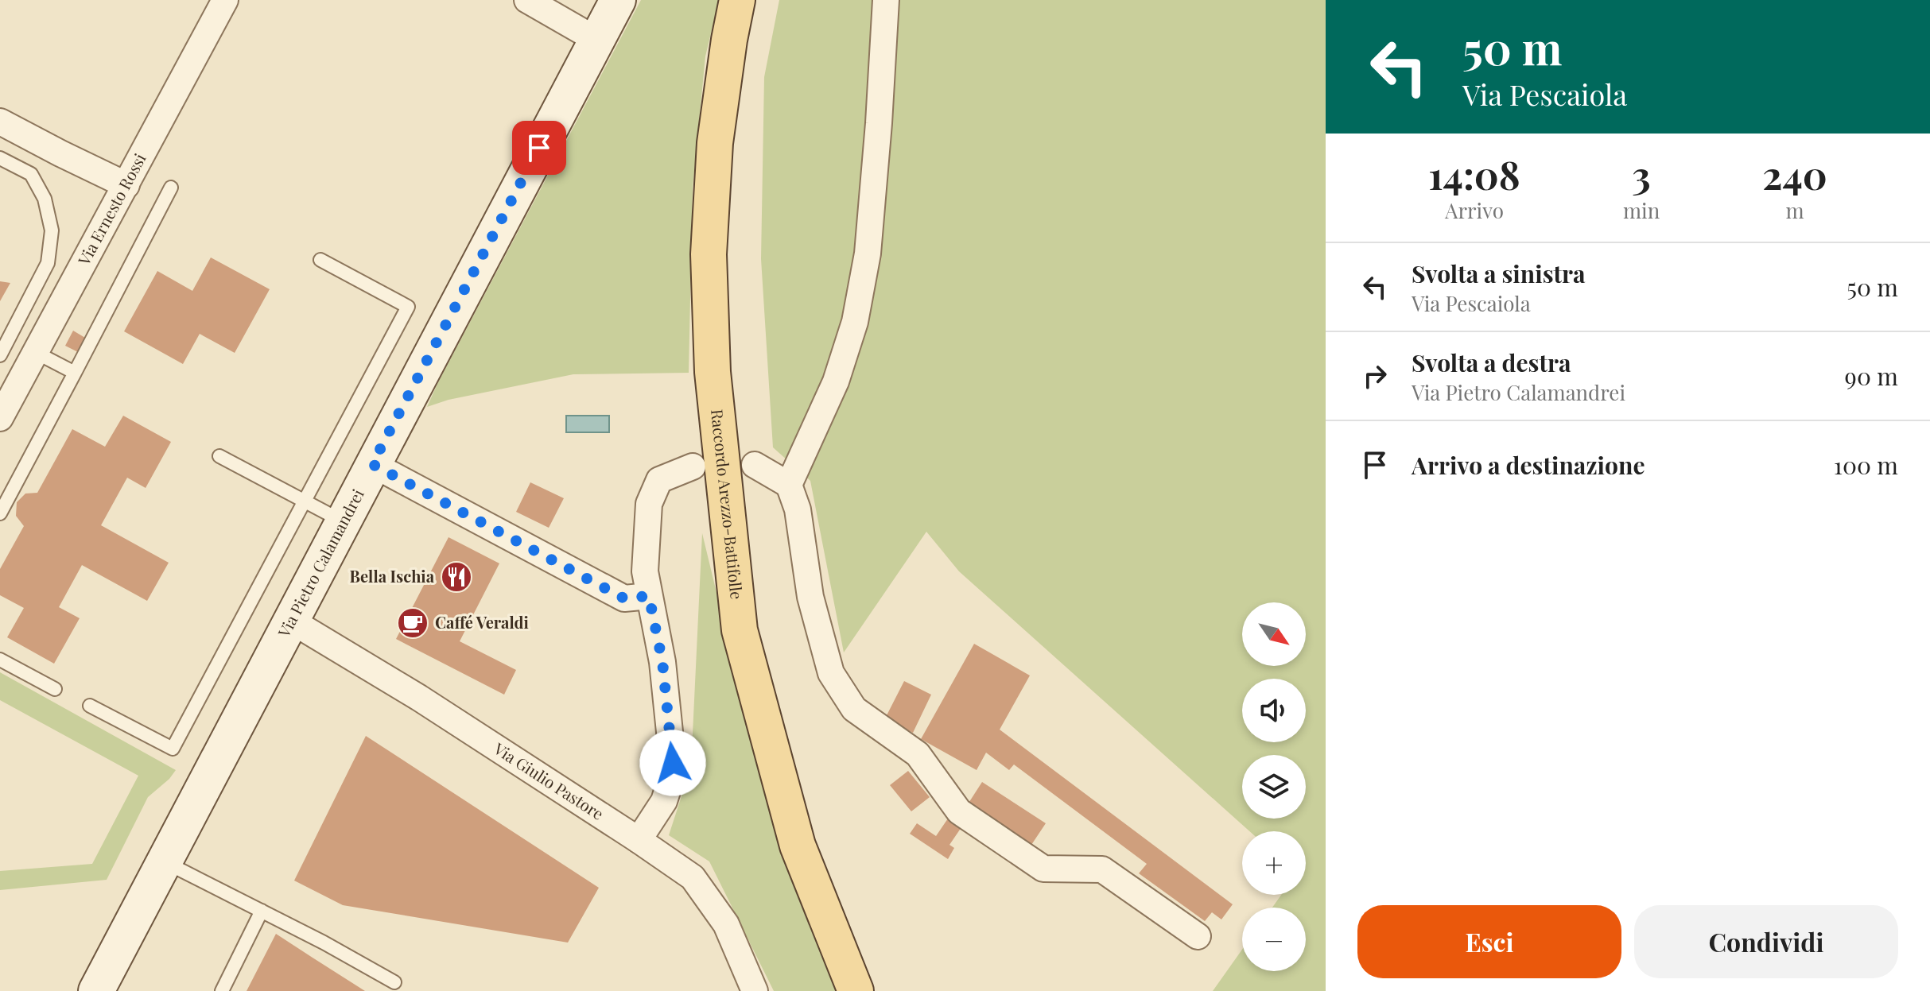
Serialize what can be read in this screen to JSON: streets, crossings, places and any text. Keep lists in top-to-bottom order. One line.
{"streets":{"main road":["Raccordo Arezzo-Battifolle","Via Pietro Calamandrei"],"street":["Via Ernesto Rossi","Via Giulio Pastore"]},"crossings":[["Via Pietro Calamandrei","Via Giulio Pastore"]],"places":{"restaurant":["Bella Ischia"],"cafe":["Caffé Veraldi"]},"north":"bottom right","page":{"turn":["50 m","Via Pescaiola"],"eta":["14:08","Arrivo","3","min","240","m"],"list":[{"name":"Svolta a sinistra","note":"Via Pescaiola","value":"50 m"},{"name":"Svolta a destra","note":"Via Pietro Calamandrei","value":"90 m"},{"name":"Arrivo a destinazione","value":"100 m"}],"map_buttons":["+","−"],"buttons":["Esci","Condividi"]}}
